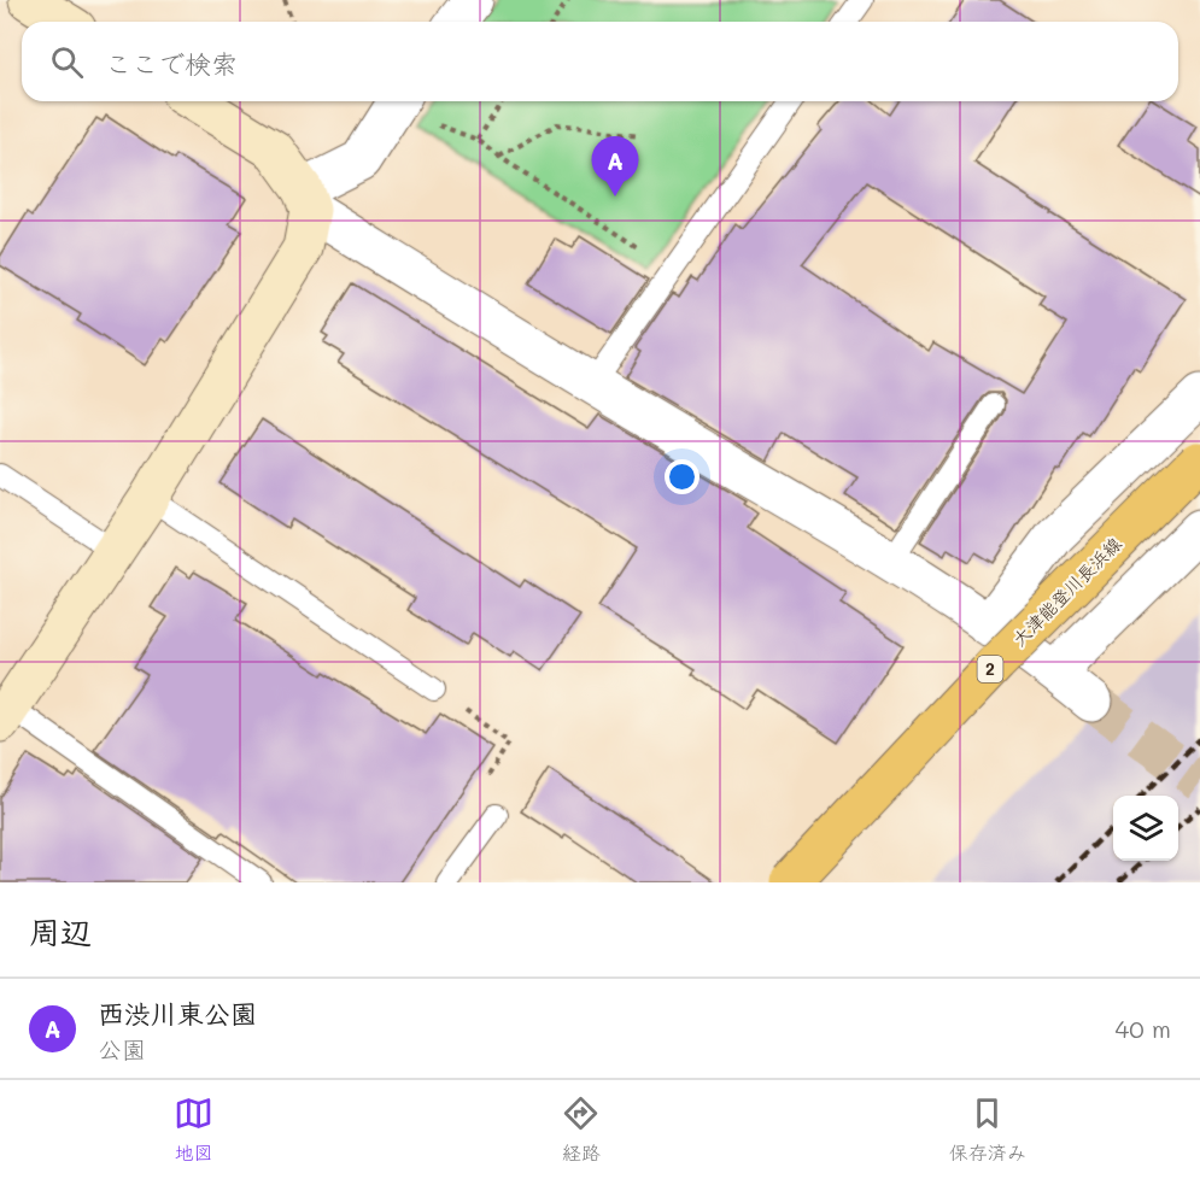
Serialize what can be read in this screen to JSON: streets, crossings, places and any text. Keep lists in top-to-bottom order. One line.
{"streets":{"main road":["大津能登川長浜線","2"]},"page":{"search":"ここで検索","pins":"A","heading":"周辺","list":[{"mark":"A","name":"西渋川東公園","note":"公園","value":"40 m"}],"nav":["地図","経路","保存済み"]}}
